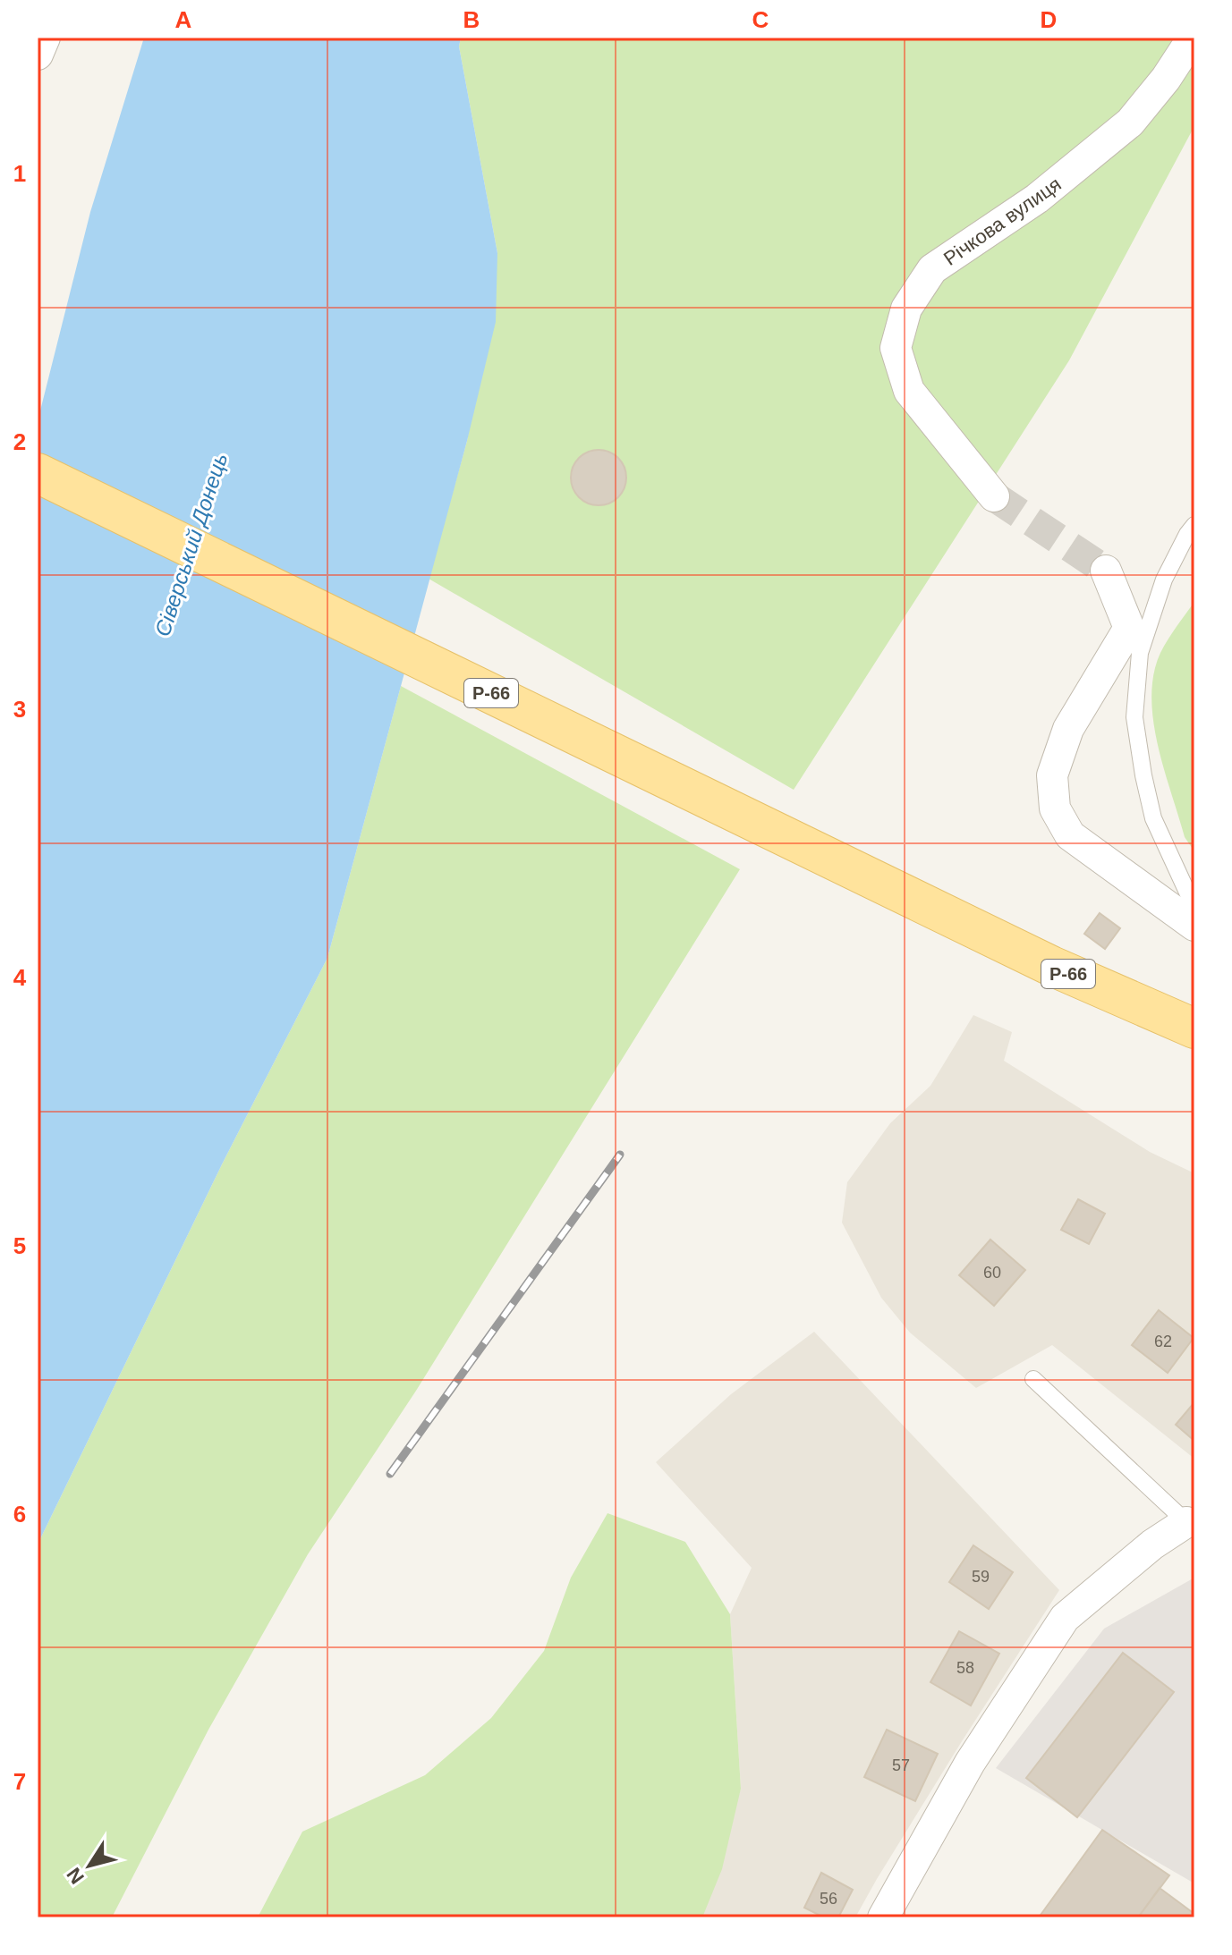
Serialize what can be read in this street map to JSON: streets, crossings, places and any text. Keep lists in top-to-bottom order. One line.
{"streets":{"main road":["Р-66"],"street":["Річкова вулиця"]},"water":["Сіверський Донець"],"house_numbers":["60","62","59","58","57","56"],"north":"bottom left","grid":{"columns":["A","B","C","D"],"rows":["1","2","3","4","5","6","7"]}}
